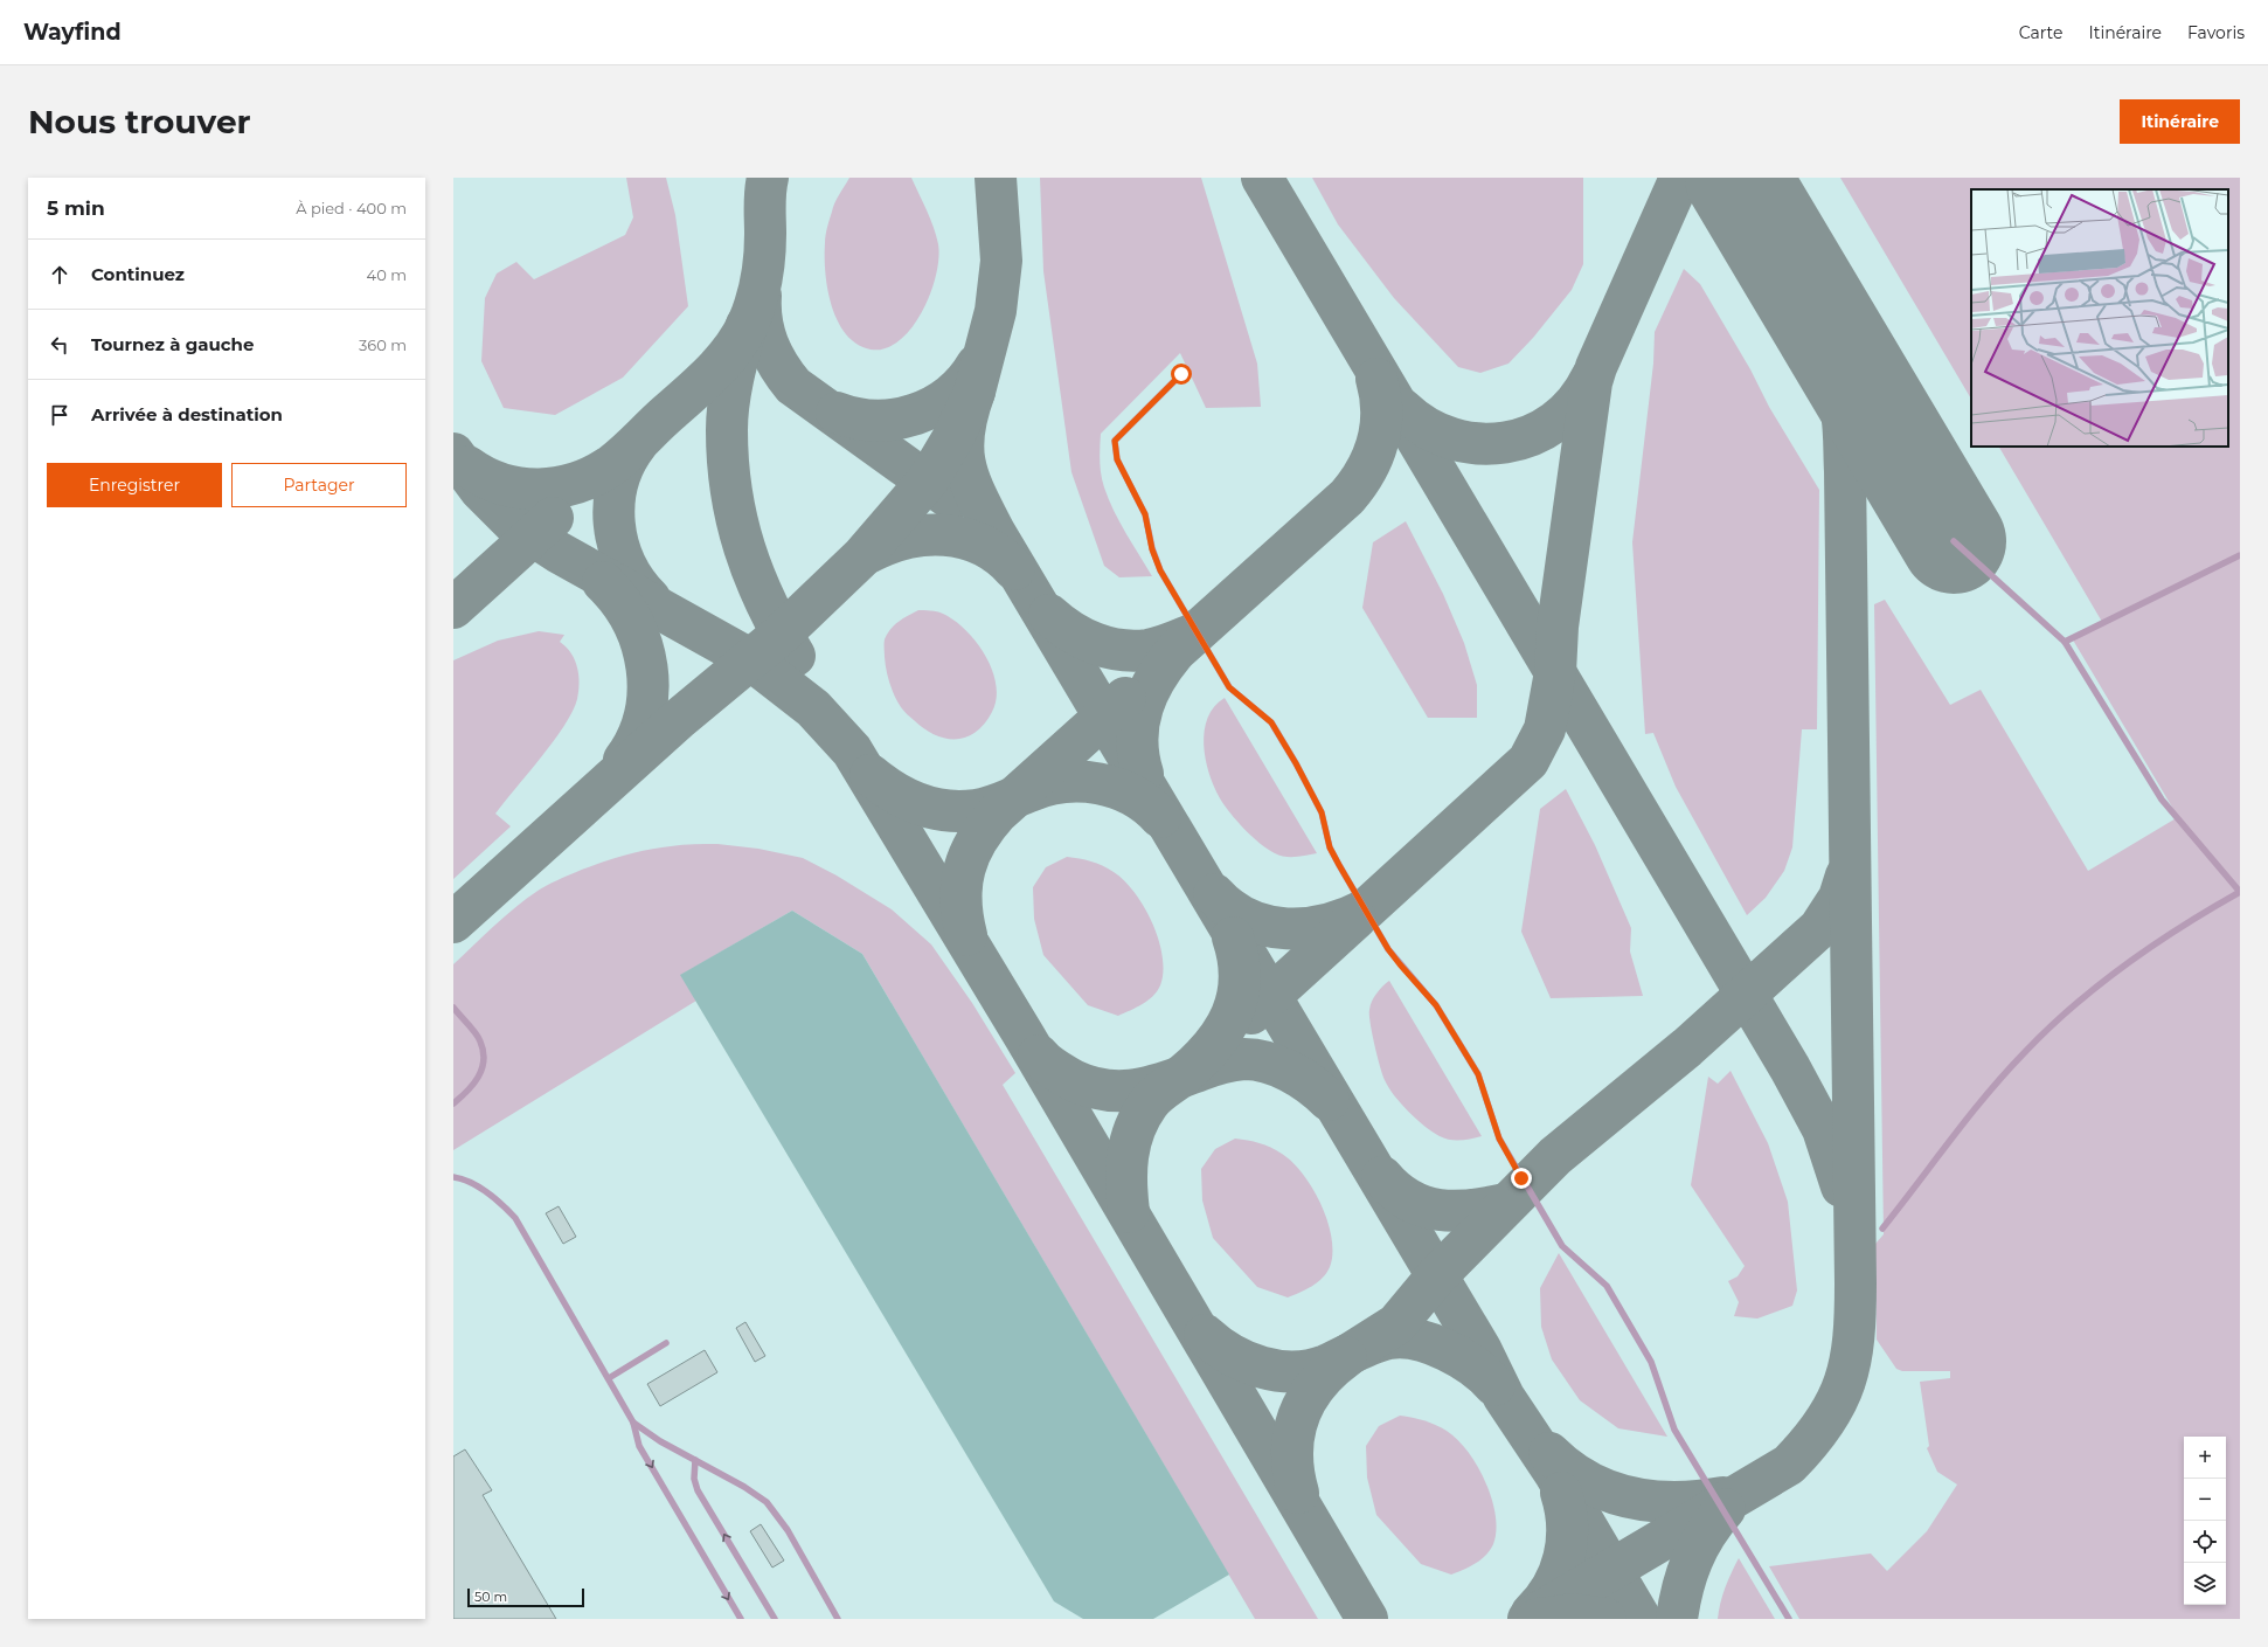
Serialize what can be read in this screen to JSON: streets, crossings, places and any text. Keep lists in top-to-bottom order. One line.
{"scale_bar":"50 m","page":{"header":"Wayfind","nav":["Carte","Itinéraire","Favoris"],"buttons":["Itinéraire",["Enregistrer","Partager"]],"title":"Nous trouver","heading":["5 min","À pied · 400 m"],"list":[["Continuez","40 m"],["Tournez à gauche","360 m"],"Arrivée à destination"],"map_buttons":["+","−"],"scale":"50 m"}}
